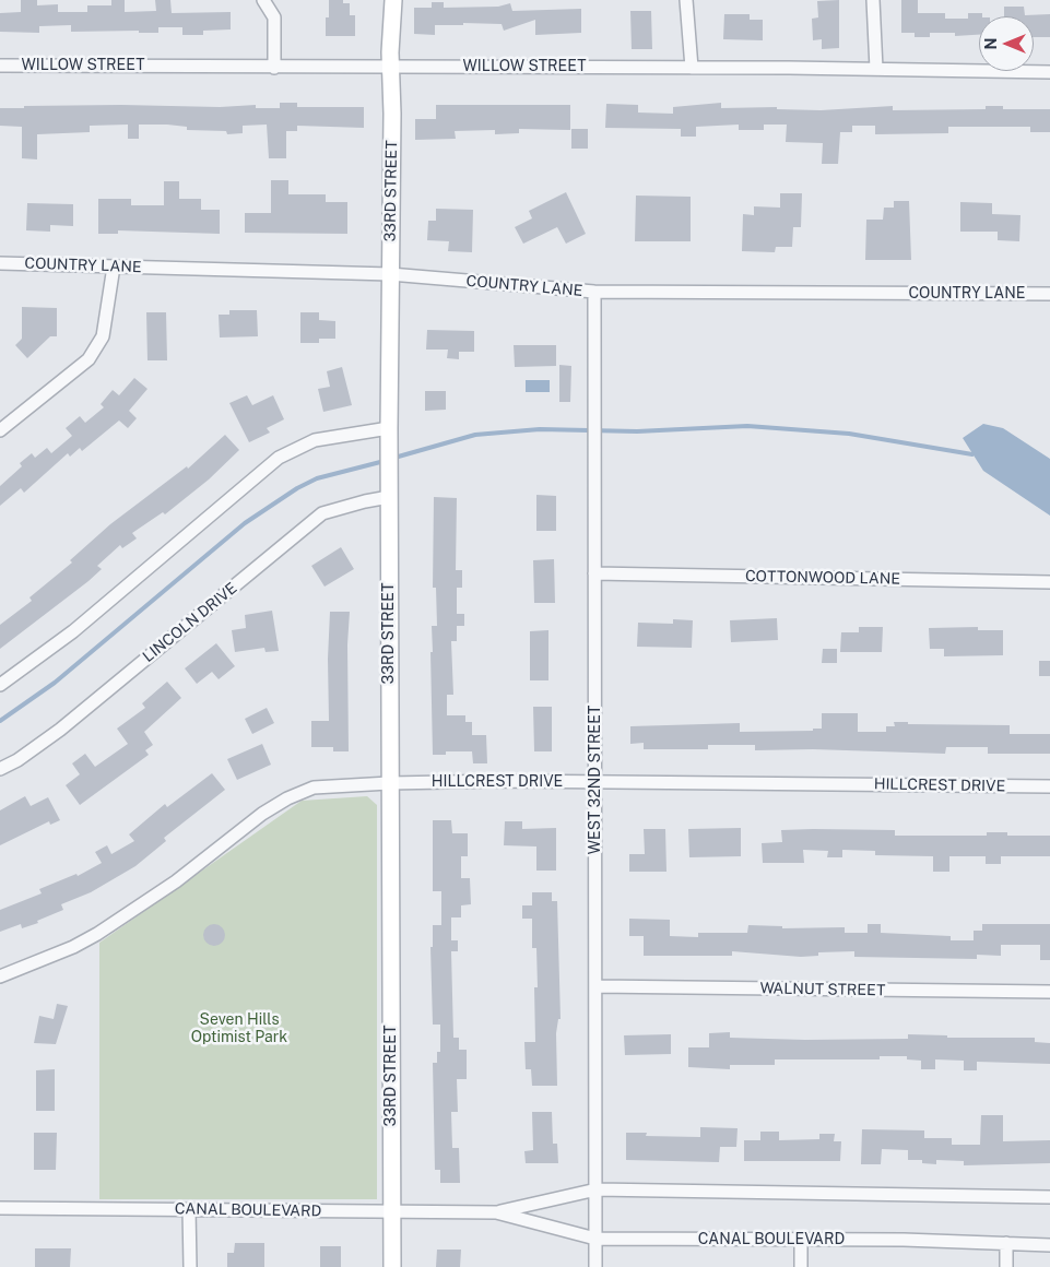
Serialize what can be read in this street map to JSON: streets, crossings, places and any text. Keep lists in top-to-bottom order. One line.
{"streets":{"street":["WILLOW STREET","33RD STREET","COUNTRY LANE","COTTONWOOD LANE","LINCOLN DRIVE","WEST 32ND STREET","HILLCREST DRIVE","WALNUT STREET","CANAL BOULEVARD"]},"crossings":[["WILLOW STREET","33RD STREET"],["33RD STREET","COUNTRY LANE"],["33RD STREET","LINCOLN DRIVE"],["33RD STREET","HILLCREST DRIVE"],["33RD STREET","CANAL BOULEVARD"],["COUNTRY LANE","WEST 32ND STREET"],["COTTONWOOD LANE","WEST 32ND STREET"],["WEST 32ND STREET","HILLCREST DRIVE"],["WEST 32ND STREET","WALNUT STREET"],["WEST 32ND STREET","CANAL BOULEVARD"]],"parks":["Seven Hills Optimist Park"],"north":"left"}
